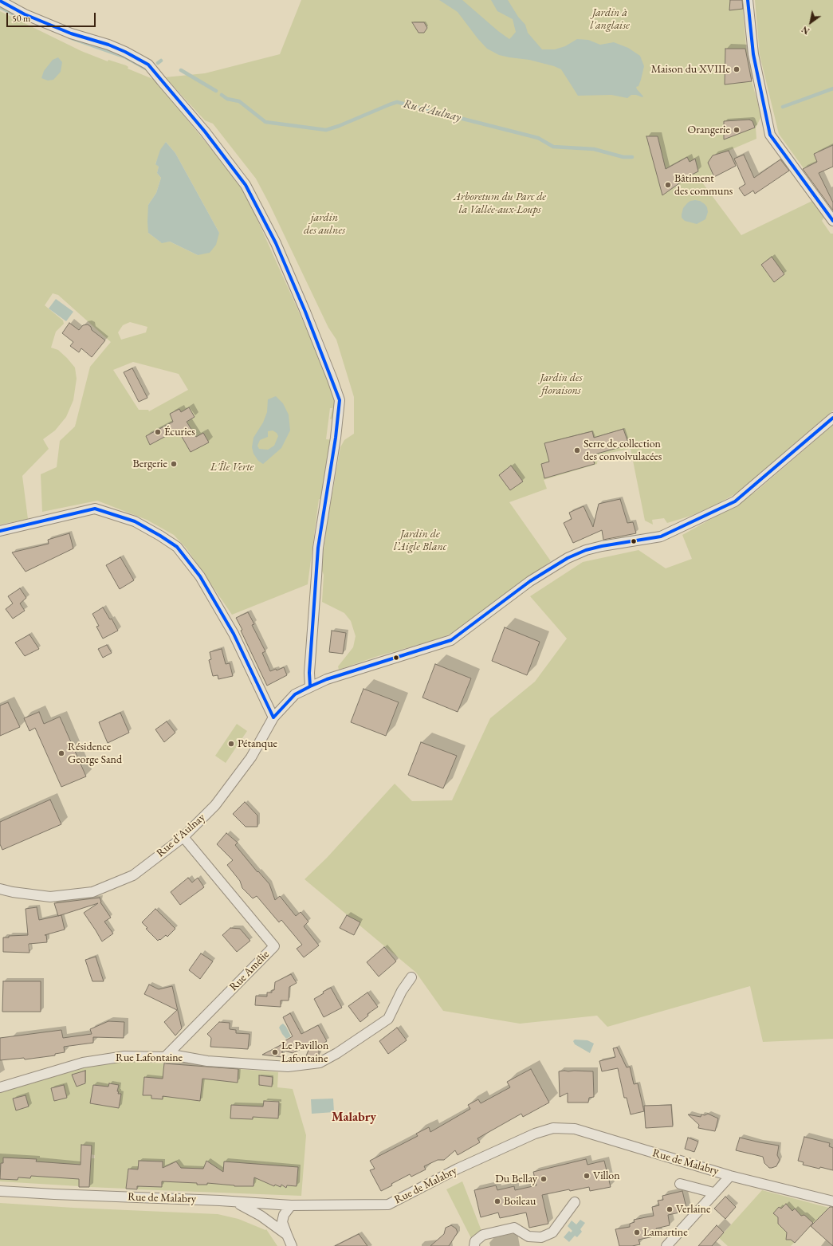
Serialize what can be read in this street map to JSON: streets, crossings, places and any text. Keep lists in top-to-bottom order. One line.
{"streets":{"street":["Rue d'Aulnay","Rue Amélie","Rue Lafontaine","Rue de Malabry"]},"crossings":[["Rue d'Aulnay","Rue Amélie"],["Rue Amélie","Rue Lafontaine"]],"districts":["Malabry"],"water":["Ru d'Aulnay"],"parks":["Jardin à l'anglaise","Arboretum du Parc de la Vallée-aux-Loups","jardin des aulnes","Jardin des floraisons","L'Île Verte","Jardin de l’Aigle Blanc"],"places":["Maison du XVIIIe","Orangerie","Bâtiment des communs","Écuries","Serre de collection des convolvulacées","Bergerie","Pétanque","Résidence George Sand","Le Pavillon Lafontaine","Villon","Du Bellay","Boileau","Verlaine","Lamartine"],"scale_bar":"50 m","north":"bottom left"}
